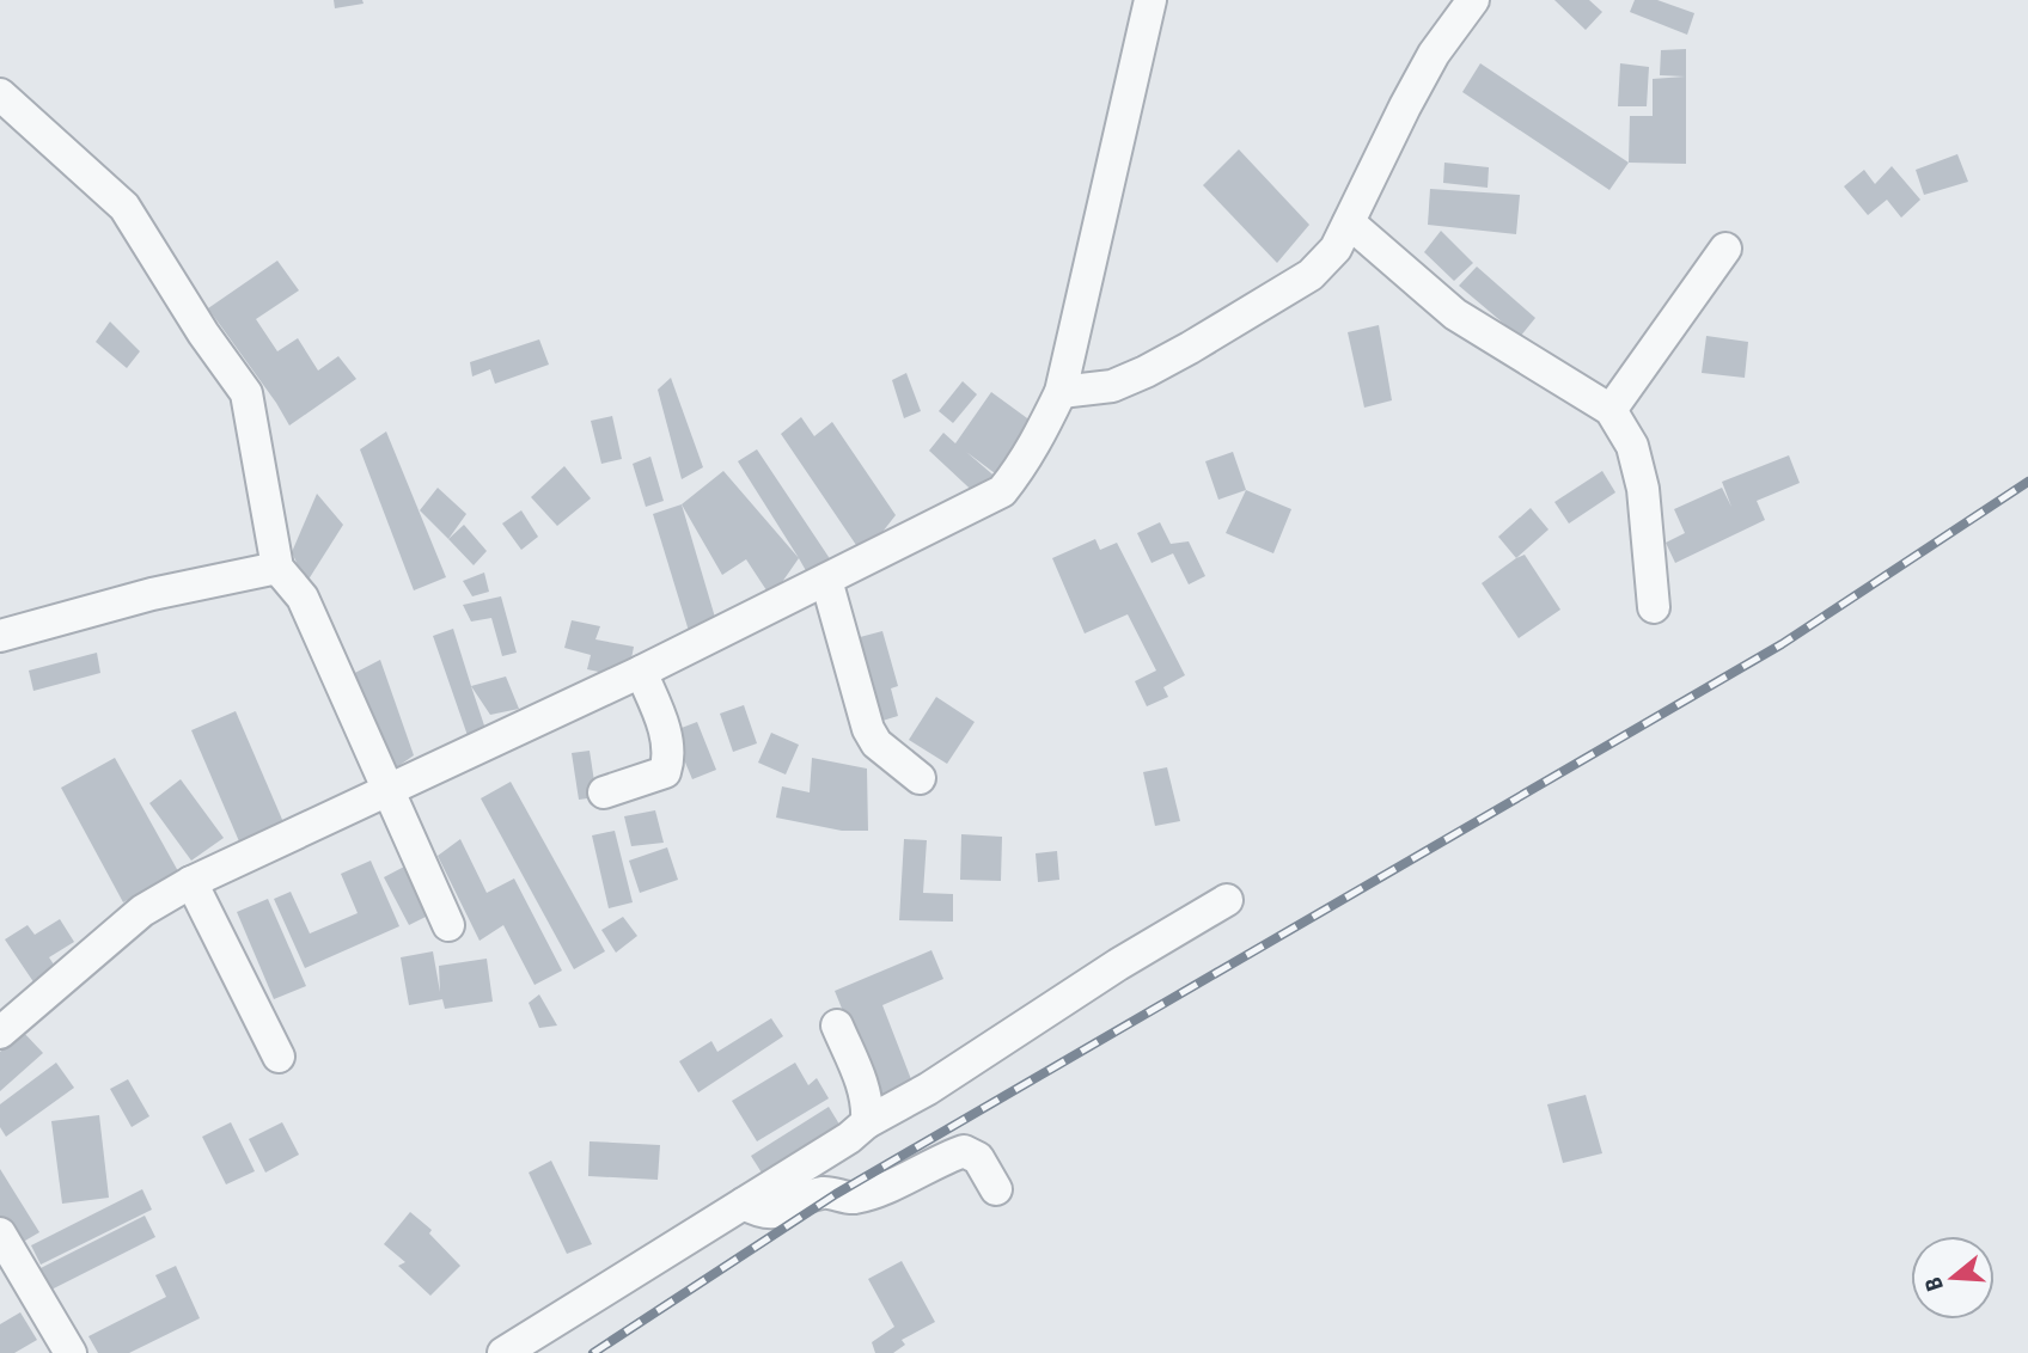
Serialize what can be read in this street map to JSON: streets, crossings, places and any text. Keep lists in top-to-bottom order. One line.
{"north":"left"}
